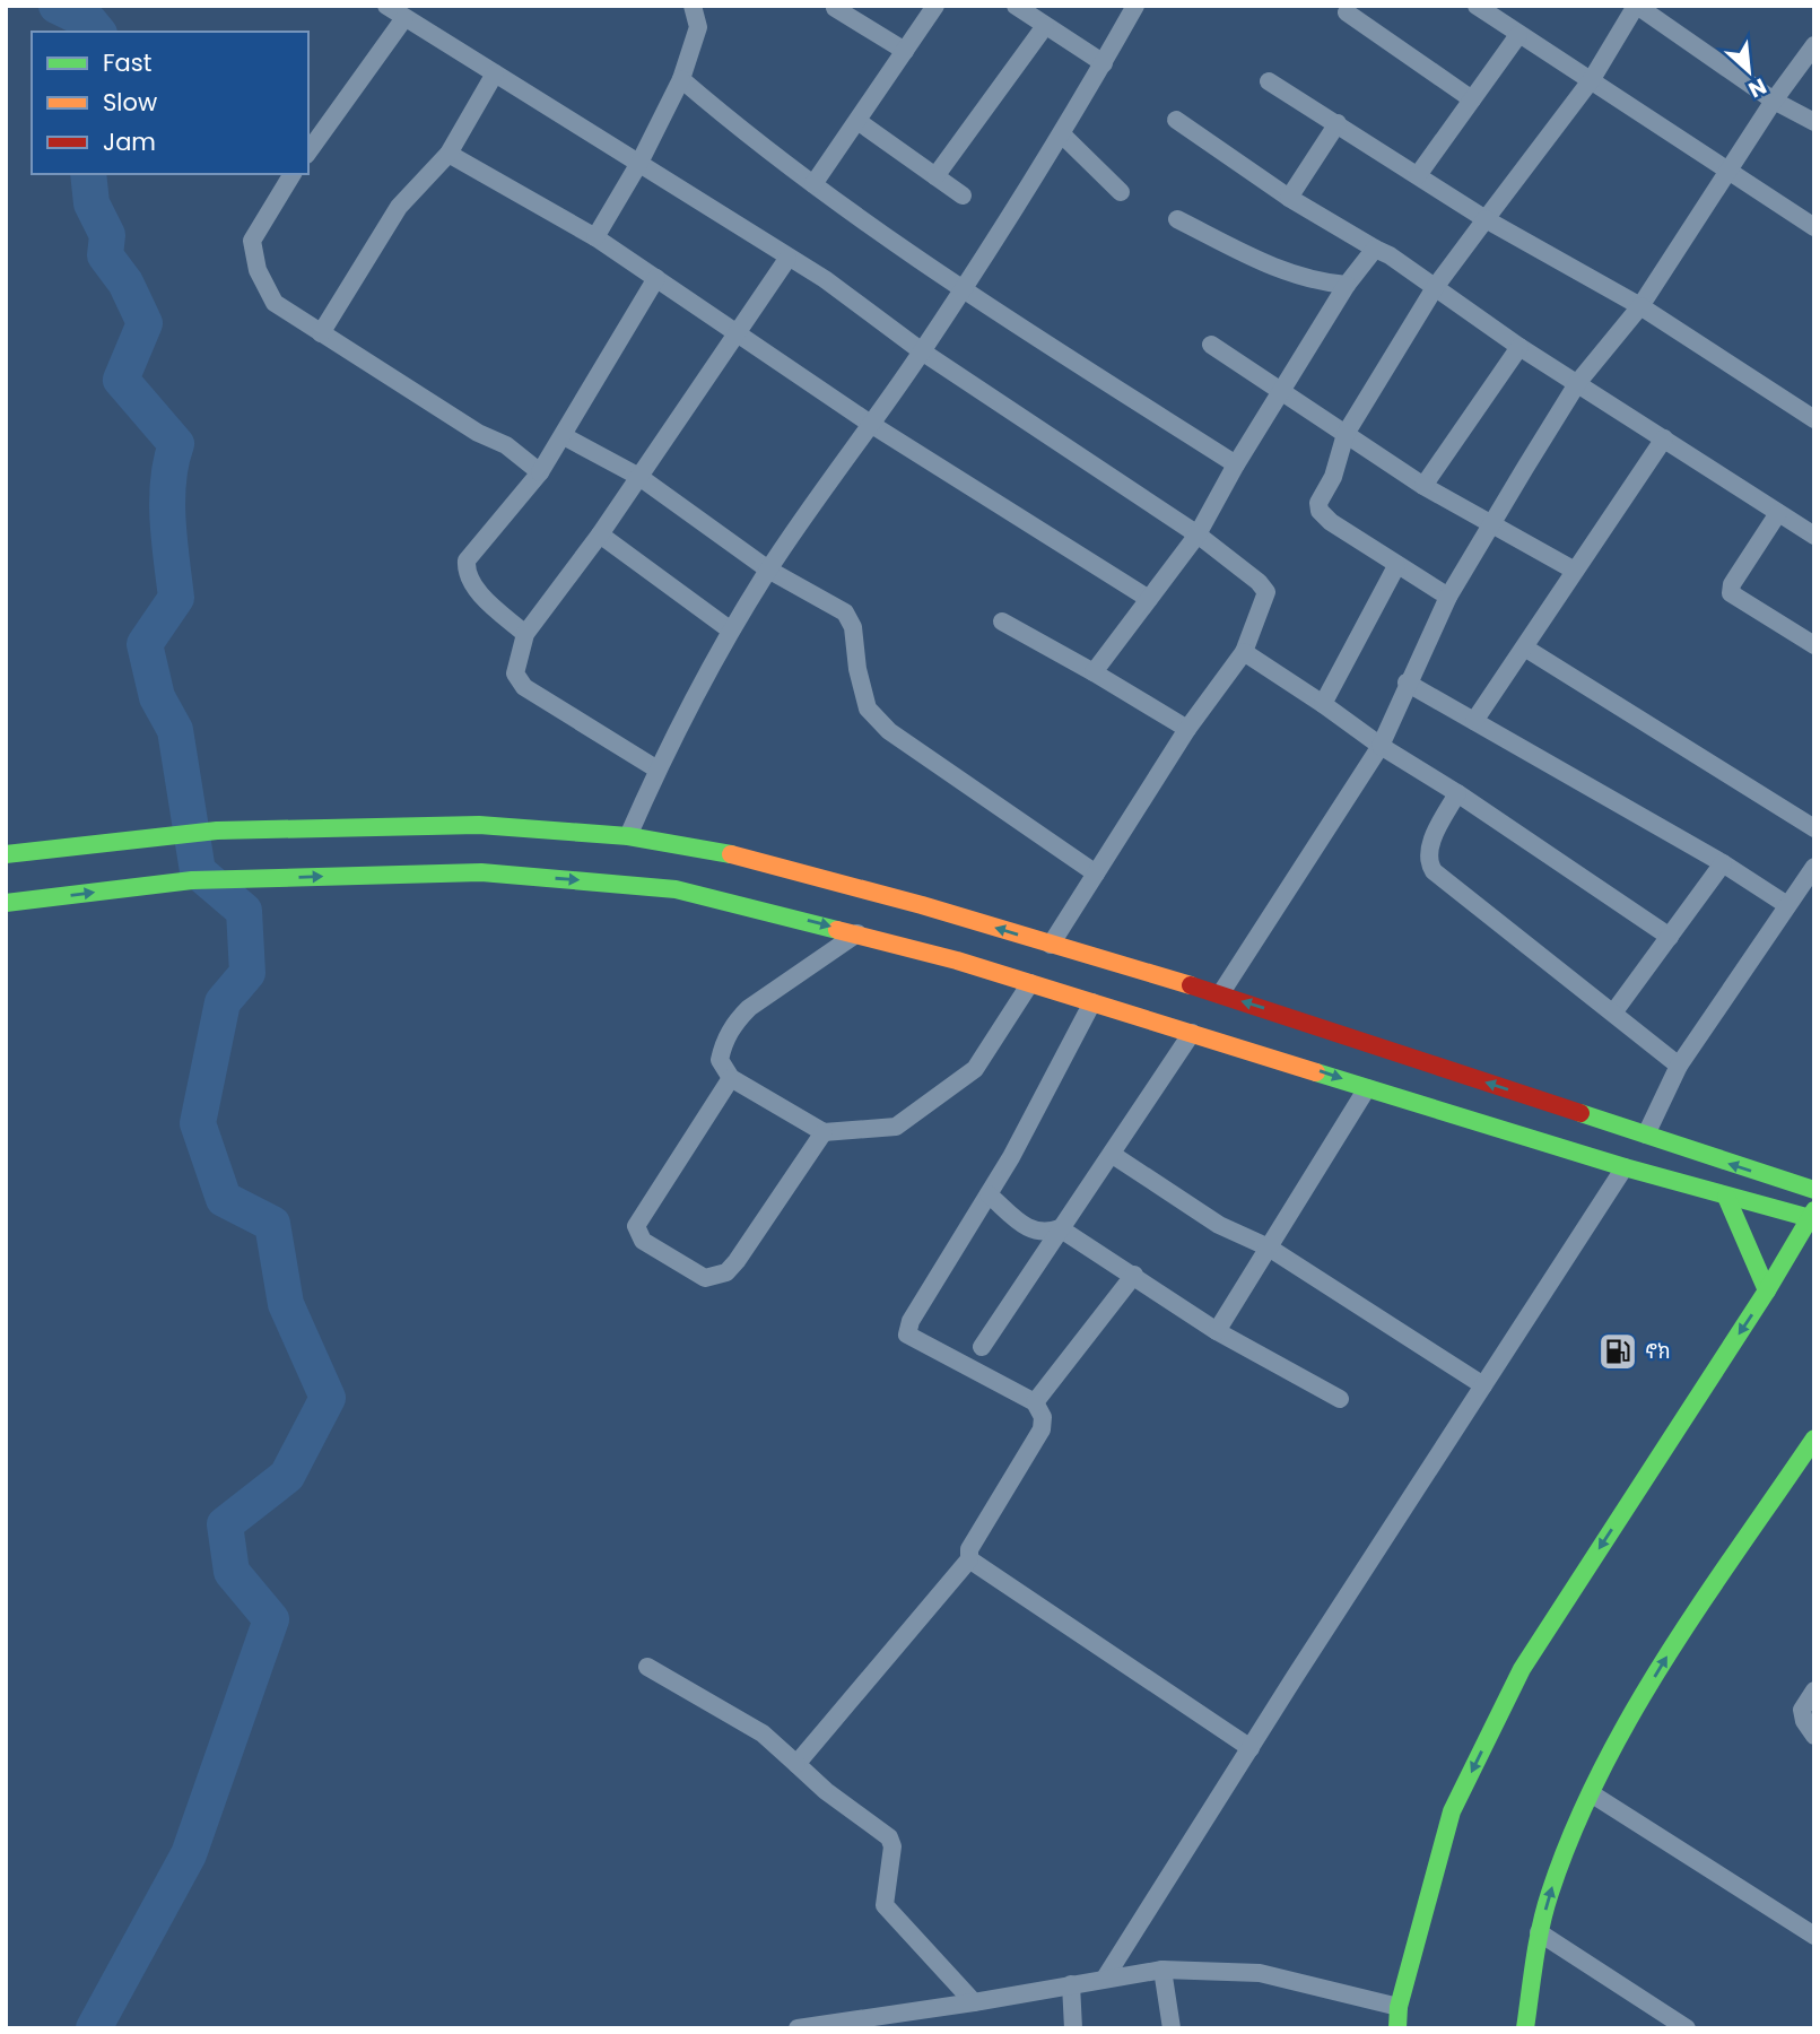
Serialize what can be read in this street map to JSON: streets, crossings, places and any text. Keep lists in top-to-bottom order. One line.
{"places":{"fuel station":["ኖክ"]},"legend":["Fast","Slow","Jam"],"north":"bottom right"}
